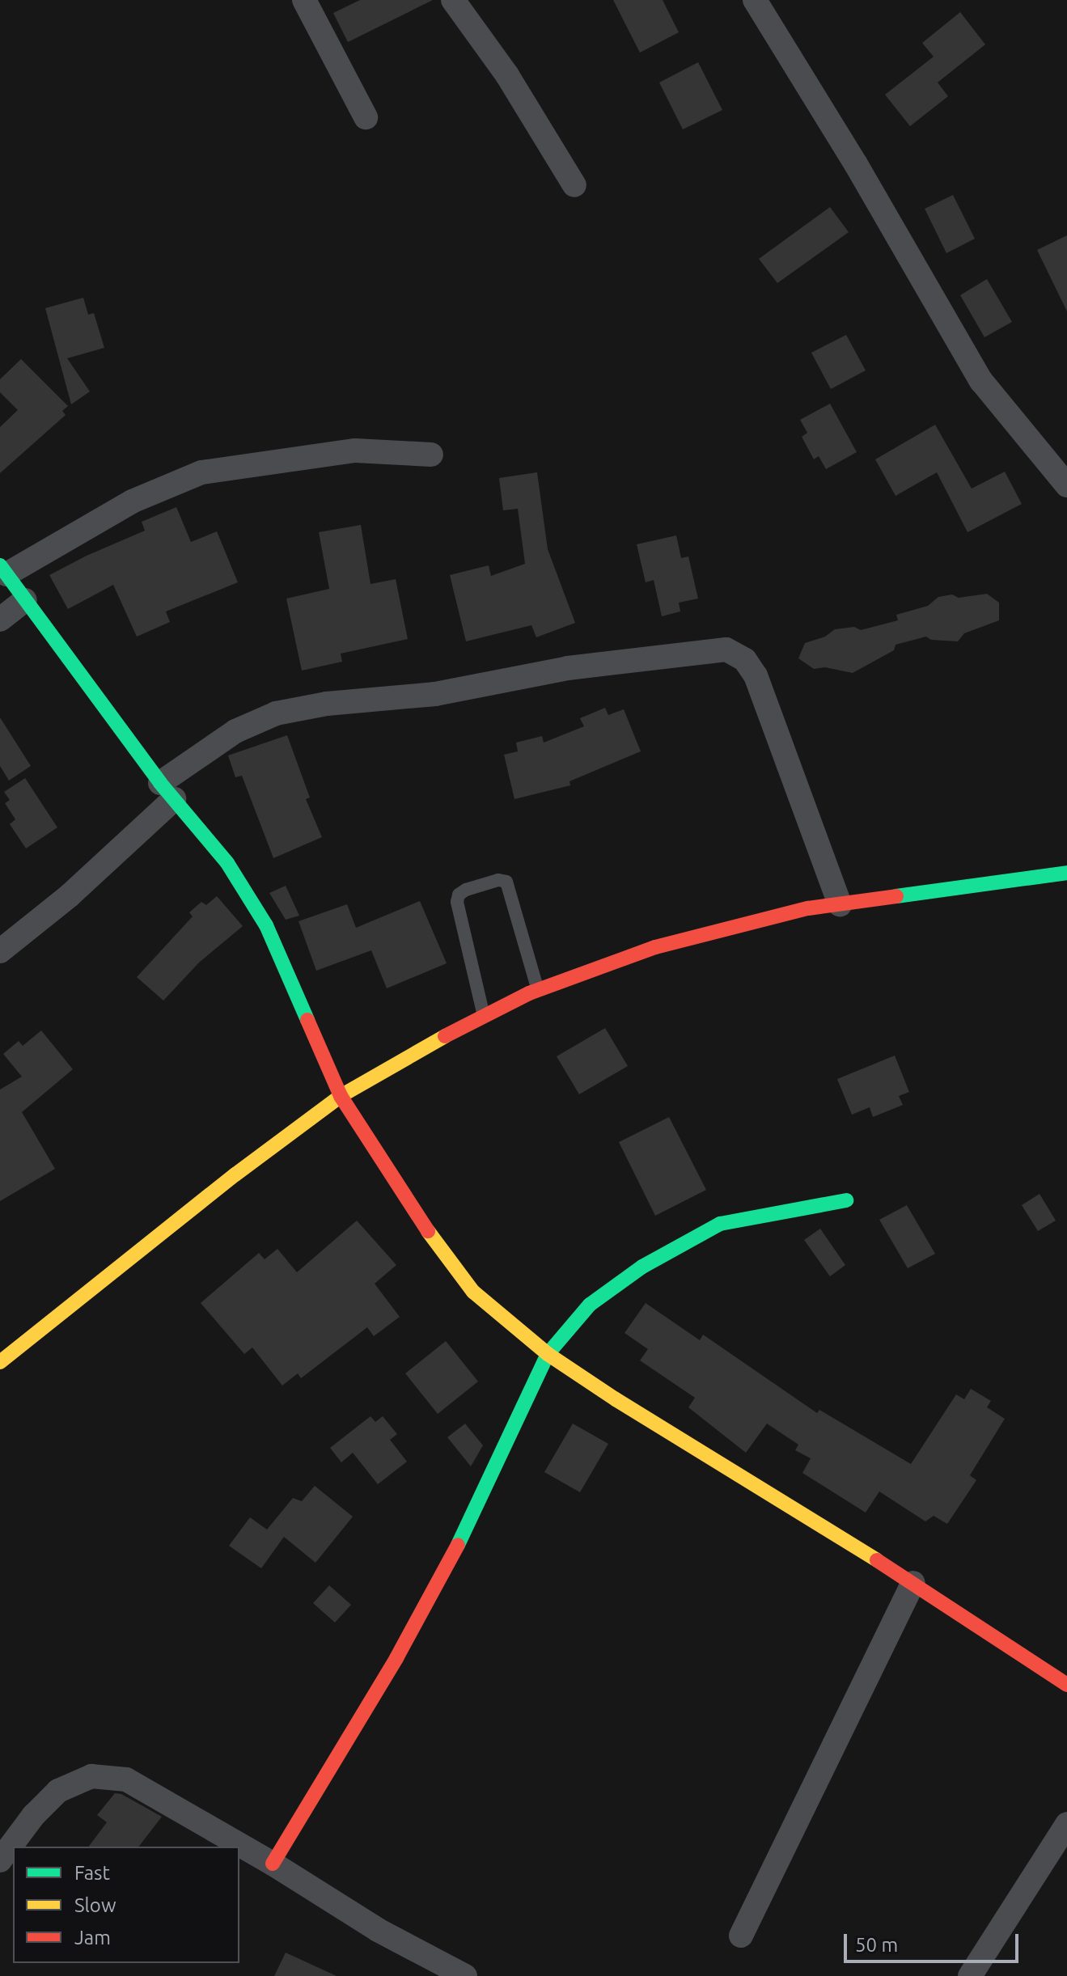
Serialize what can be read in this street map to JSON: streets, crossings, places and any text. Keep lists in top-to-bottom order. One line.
{"legend":["Fast","Slow","Jam"],"scale_bar":"50 m"}
